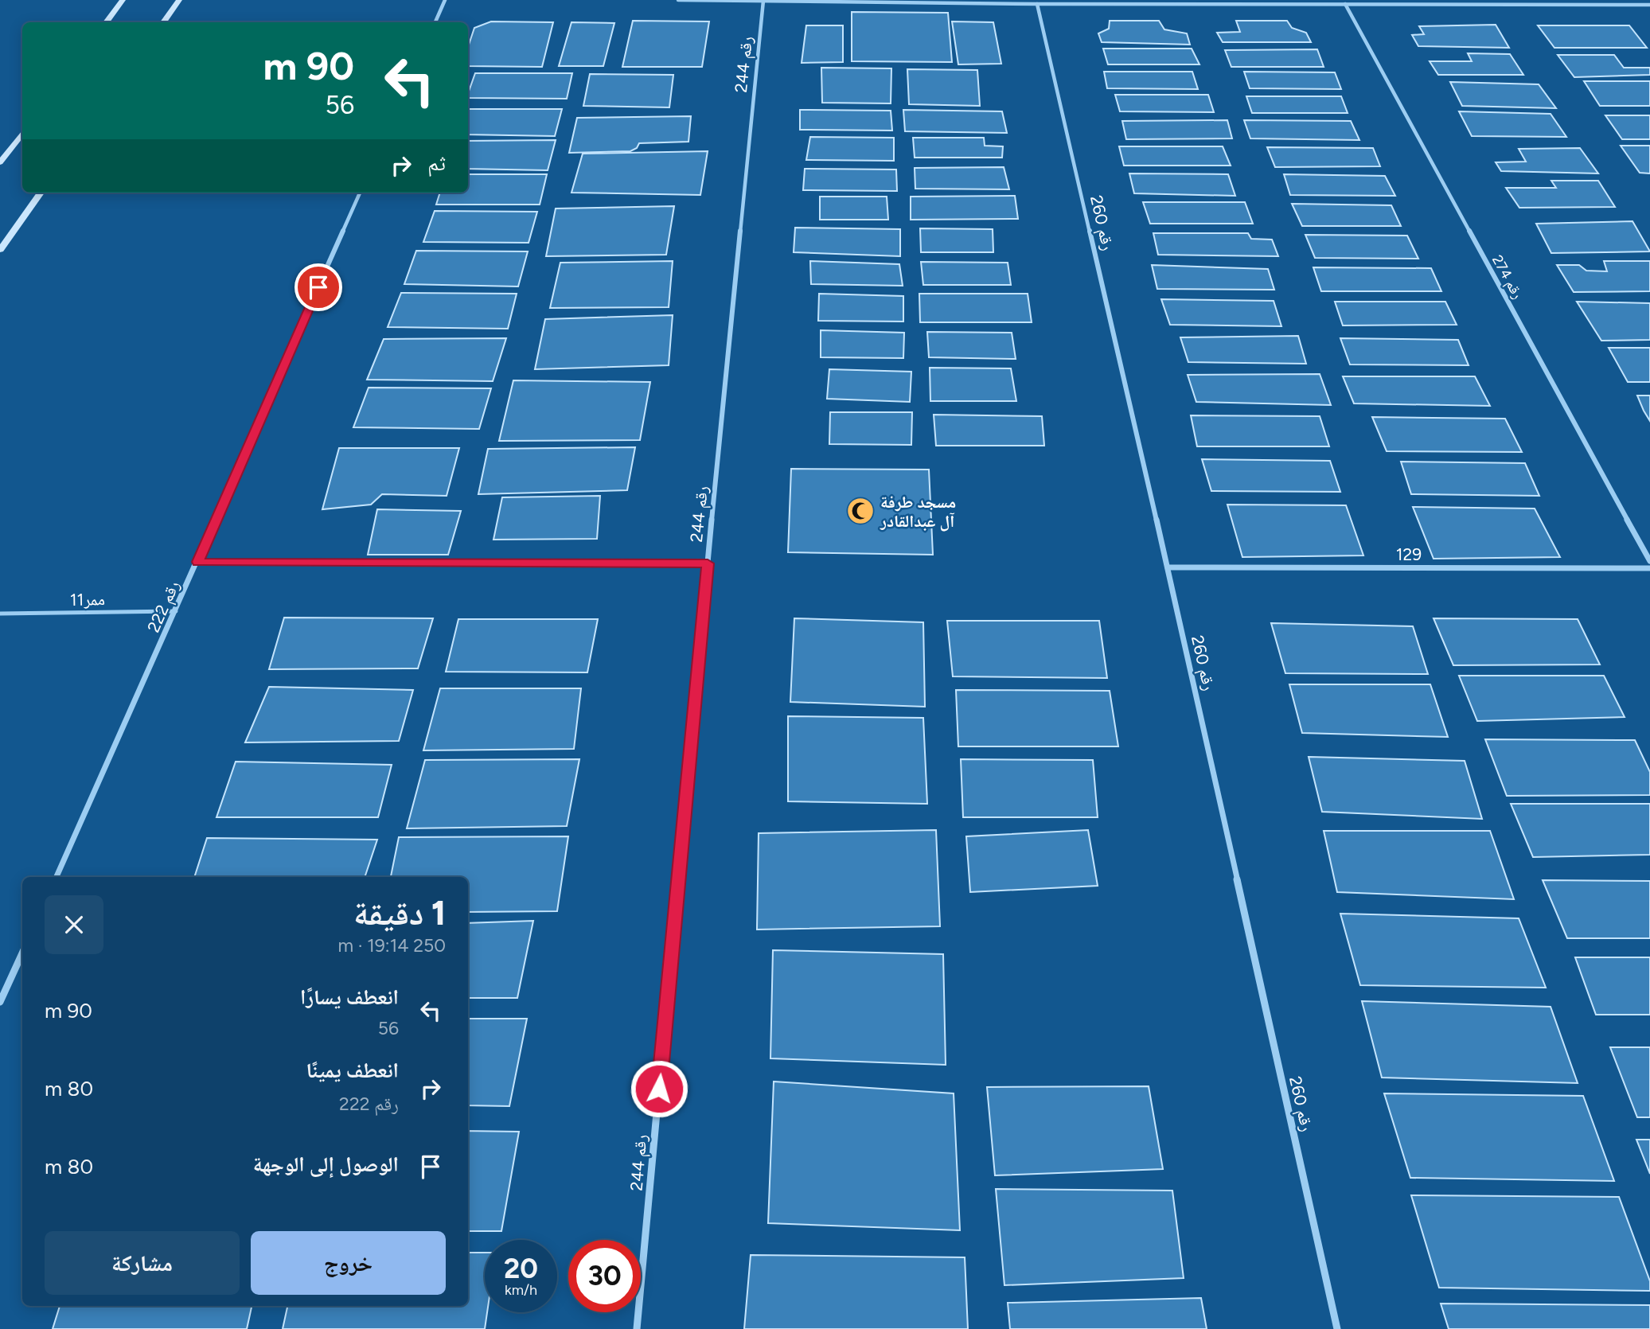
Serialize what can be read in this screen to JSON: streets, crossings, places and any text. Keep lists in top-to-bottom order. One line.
{"streets":{"street":["رقم 244","رقم 260","رقم 274","129","رقم 222"],"lane":["ممر11"]},"crossings":[["رقم 260","129"],["ممر11","رقم 222"]],"places":{"mosque":["مسجد طرفة آل عبدالقادر"]},"page":{"turn":["90 m","56"],"then":"ثم","heading":["1 دقيقة","250 m · 19:14"],"list":[{"name":"انعطف يسارًا","note":"56","value":"90 m"},{"name":"انعطف يمينًا","note":"رقم 222","value":"80 m"},{"name":"الوصول إلى الوجهة","value":"80 m"}],"buttons":["خروج","مشاركة"],"speed":"20 km/h","limit":"30"}}
